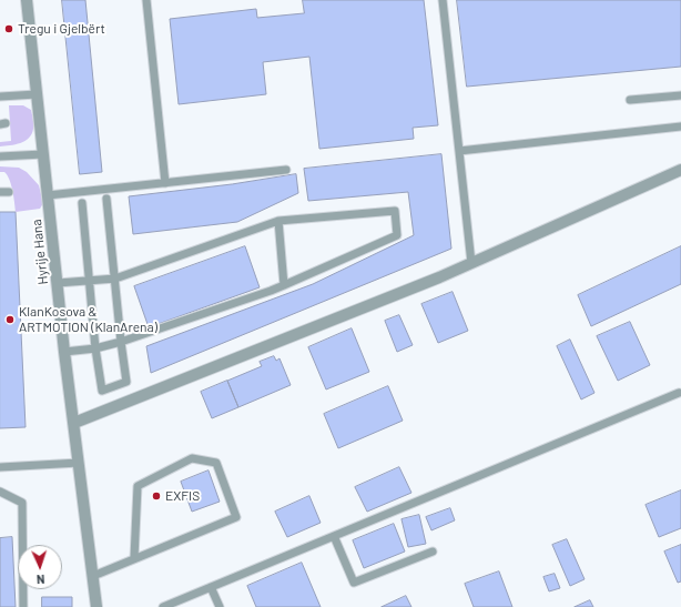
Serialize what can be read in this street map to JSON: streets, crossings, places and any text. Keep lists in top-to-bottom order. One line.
{"streets":{"street":["Hyrije Hana"]},"places":["Tregu i Gjelbërt","KlanKosova & ARTMOTION (KlanArena)","EXFIS"],"north":"bottom"}
